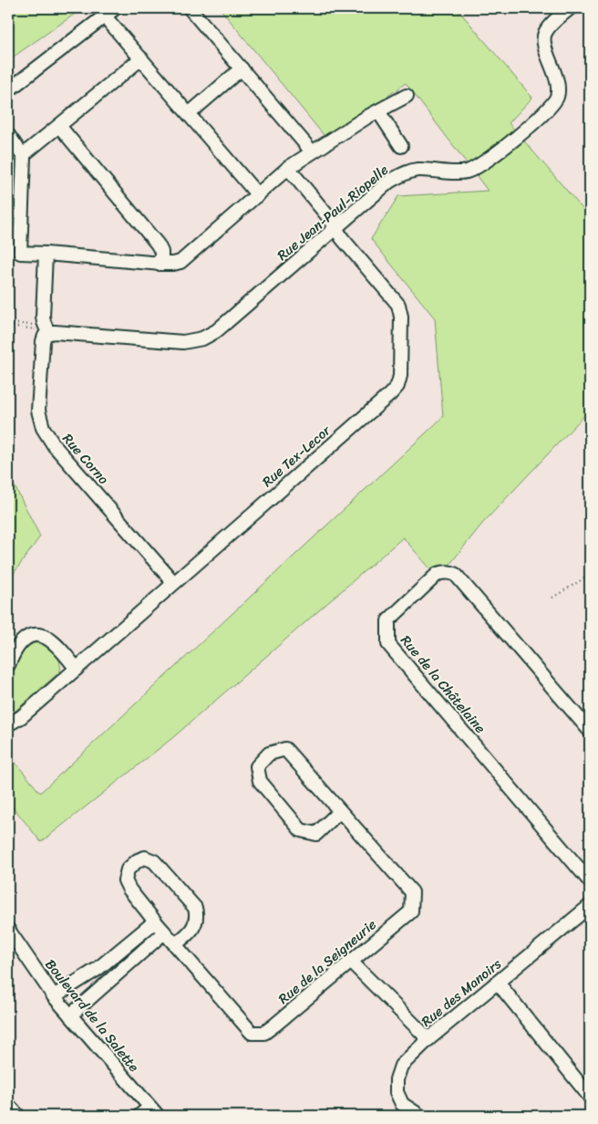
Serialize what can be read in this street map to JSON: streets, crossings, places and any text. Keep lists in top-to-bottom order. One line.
{"streets":{"street":["Rue Jean-Paul-Riopelle","Rue Tex-Lecor","Rue Corno","Rue de la Châtelaine","Rue de la Seigneurie","Rue des Manoirs","Boulevard de la Salette"]},"crossings":[["Rue Jean-Paul-Riopelle","Rue Tex-Lecor"],["Rue Jean-Paul-Riopelle","Rue Corno"],["Rue Tex-Lecor","Rue Corno"]]}
